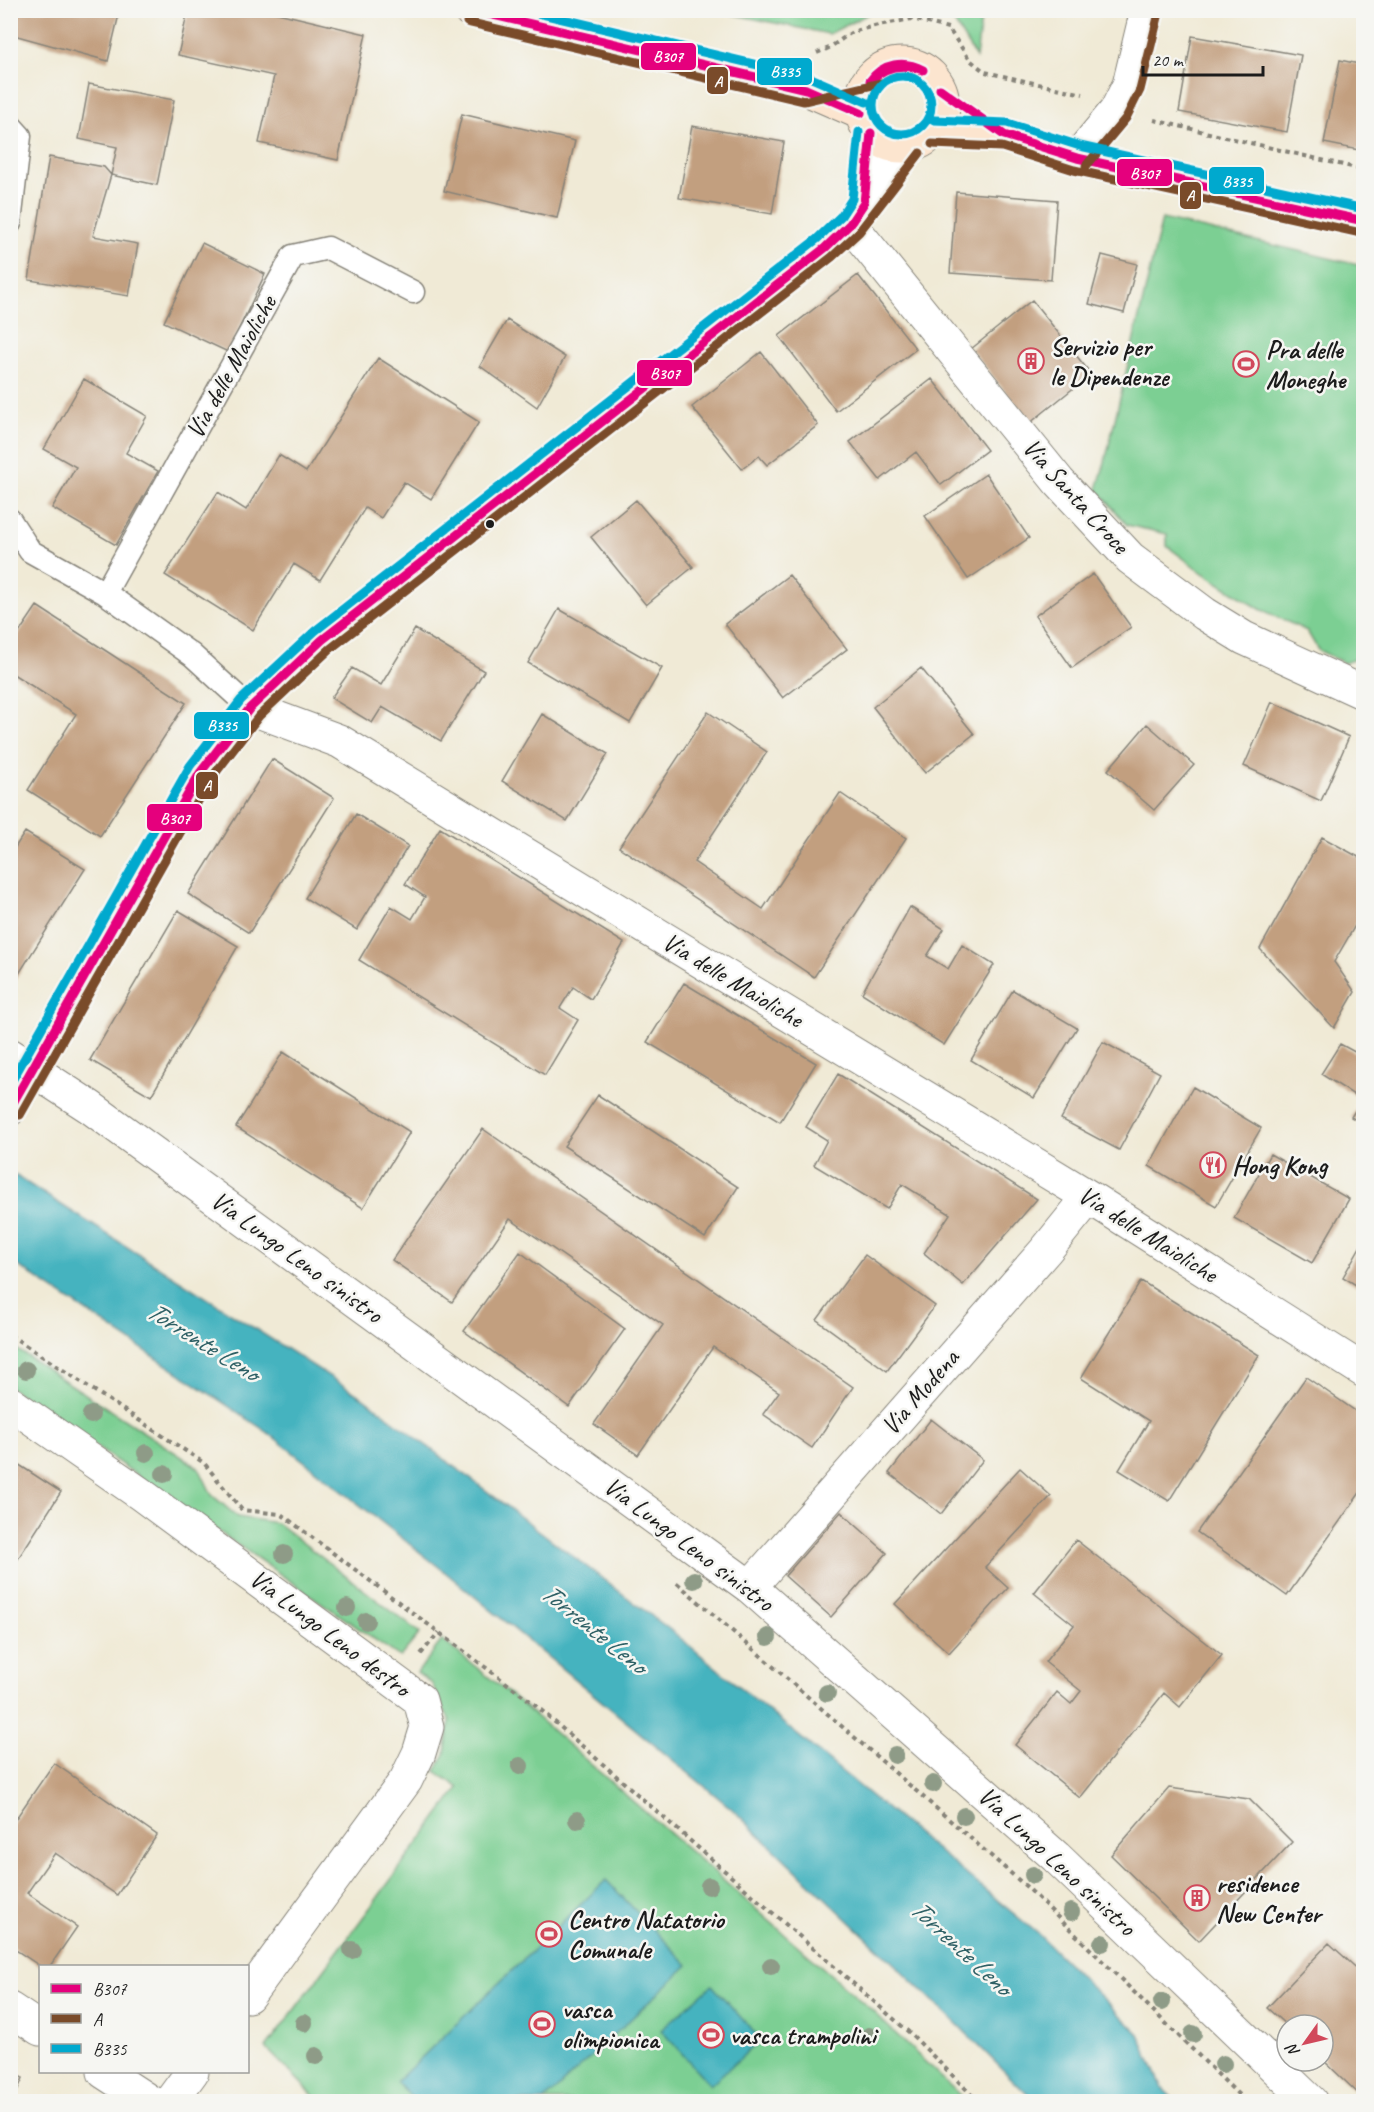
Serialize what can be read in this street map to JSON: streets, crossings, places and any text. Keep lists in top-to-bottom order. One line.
{"streets":{"street":["Via delle Maioliche","Via Santa Croce","Via Lungo Leno sinistro","Via Modena","Via Lungo Leno destro"]},"crossings":[["Via delle Maioliche","Via Modena"],["Via Lungo Leno sinistro","Via Modena"]],"water":["Torrente Leno"],"places":{"building":["Servizio per le Dipendenze","residence New Center"],"sports":["Pra delle Moneghe","Centro Natatorio Comunale","vasca olimpionica","vasca trampolini"],"restaurant":["Hong Kong"]},"lines":["transit line B307","transit line B335","transit line A"],"legend":["B307","A","B335"],"scale_bar":"20 m","north":"bottom left"}
